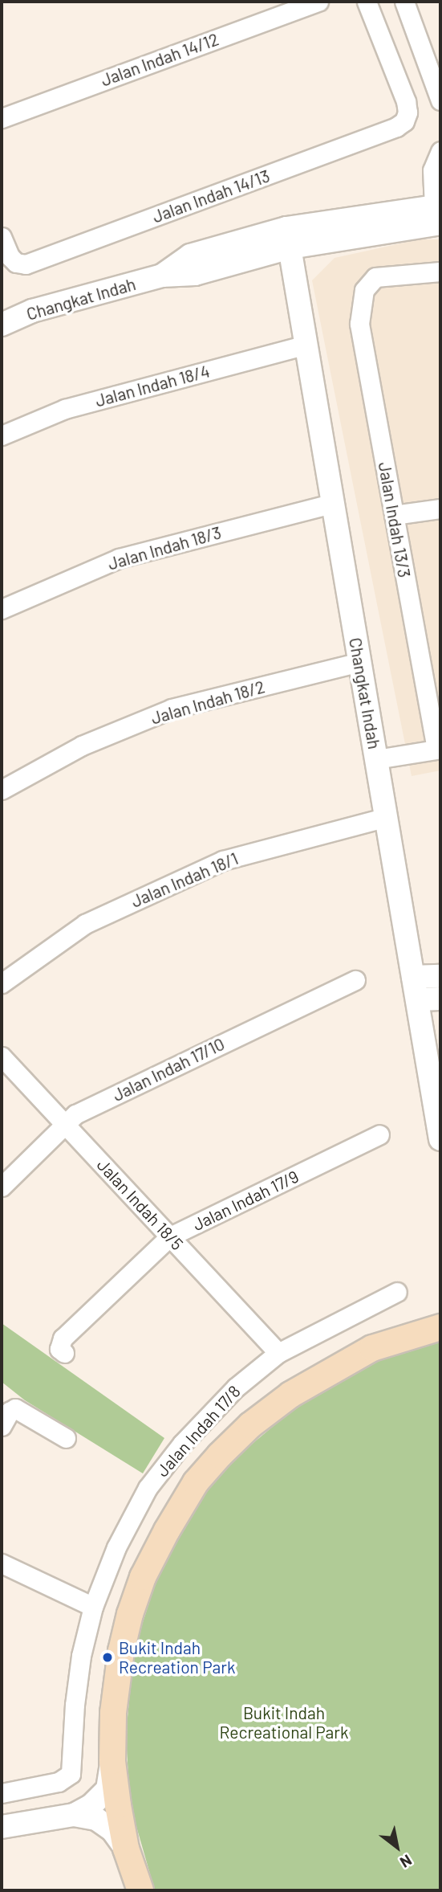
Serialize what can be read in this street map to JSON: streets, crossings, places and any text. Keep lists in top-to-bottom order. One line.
{"streets":{"street":["Jalan Indah 14/12","Jalan Indah 14/13","Changkat Indah","Jalan Indah 18/4","Jalan Indah 13/3","Jalan Indah 18/3","Jalan Indah 18/2","Jalan Indah 18/1","Jalan Indah 17/10","Jalan Indah 17/9","Jalan Indah 18/5","Jalan Indah 17/8"]},"crossings":[["Changkat Indah","Jalan Indah 18/4"],["Changkat Indah","Jalan Indah 18/3"],["Changkat Indah","Jalan Indah 18/2"],["Changkat Indah","Jalan Indah 18/1"],["Jalan Indah 17/10","Jalan Indah 18/5"],["Jalan Indah 17/9","Jalan Indah 18/5"],["Jalan Indah 18/5","Jalan Indah 17/8"]],"parks":["Bukit Indah Recreational Park"],"places":["Bukit Indah Recreation Park"],"north":"bottom right"}
